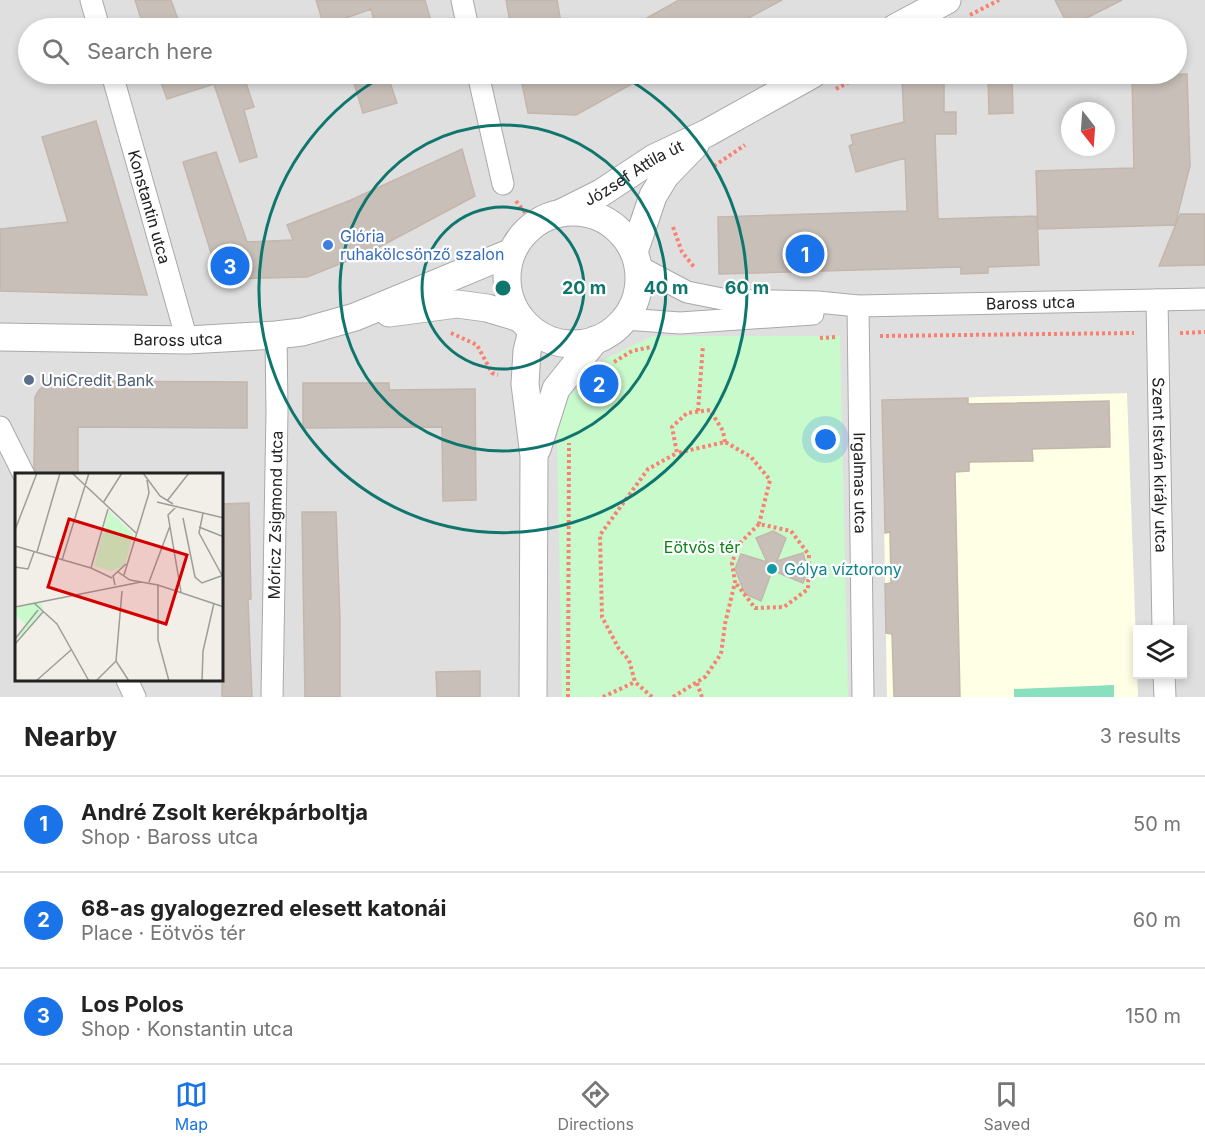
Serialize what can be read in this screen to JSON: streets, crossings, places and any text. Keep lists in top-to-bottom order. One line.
{"streets":{"street":["József Attila út","Konstantin utca","Baross utca","Szent István király utca","Irgalmas utca","Móricz Zsigmond utca"]},"crossings":[["József Attila út","Baross utca"],["Konstantin utca","Baross utca"],["Baross utca","Szent István király utca"],["Baross utca","Irgalmas utca"],["Baross utca","Móricz Zsigmond utca"]],"parks":["Eötvös tér"],"places":["Glória ruhakölcsönző szalon","UniCredit Bank","Gólya víztorony"],"north":"bottom","page":{"search":"Search here","pins":["1","3","2"],"heading":["Nearby","3 results"],"list":[{"mark":"1","name":"André Zsolt kerékpárboltja","note":"Shop · Baross utca","value":"50 m"},{"mark":"2","name":"68-as gyalogezred elesett katonái","note":"Place · Eötvös tér","value":"60 m"},{"mark":"3","name":"Los Polos","note":"Shop · Konstantin utca","value":"150 m"}],"nav":["Map","Directions","Saved"]},"rings":["20 m","40 m","60 m"]}
